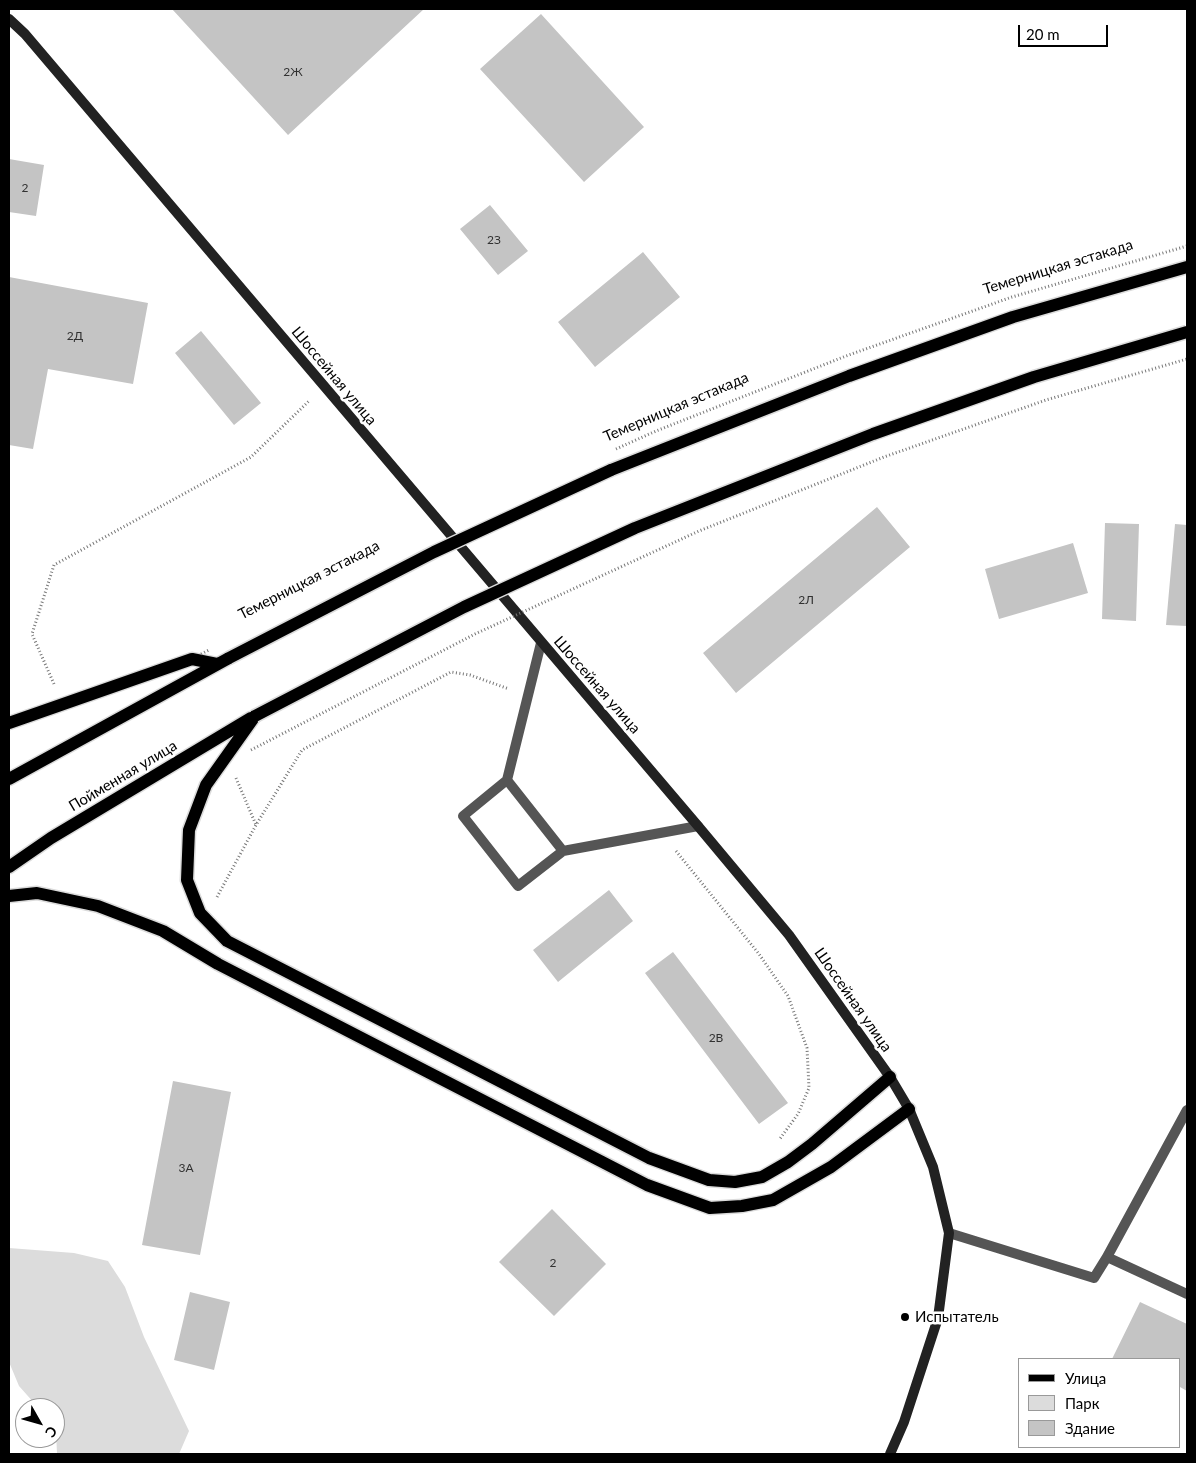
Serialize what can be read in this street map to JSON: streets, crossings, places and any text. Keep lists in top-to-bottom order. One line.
{"streets":{"main road":["Шоссейная улица","Пойменная улица"],"path":["Темерницкая эстакада"]},"places":["Испытатель"],"house_numbers":["2Ж","2","2З","2Д","2Л","2В","3А","2"],"legend":["Улица","Парк","Здание"],"scale_bar":"20 m","north":"bottom right"}
